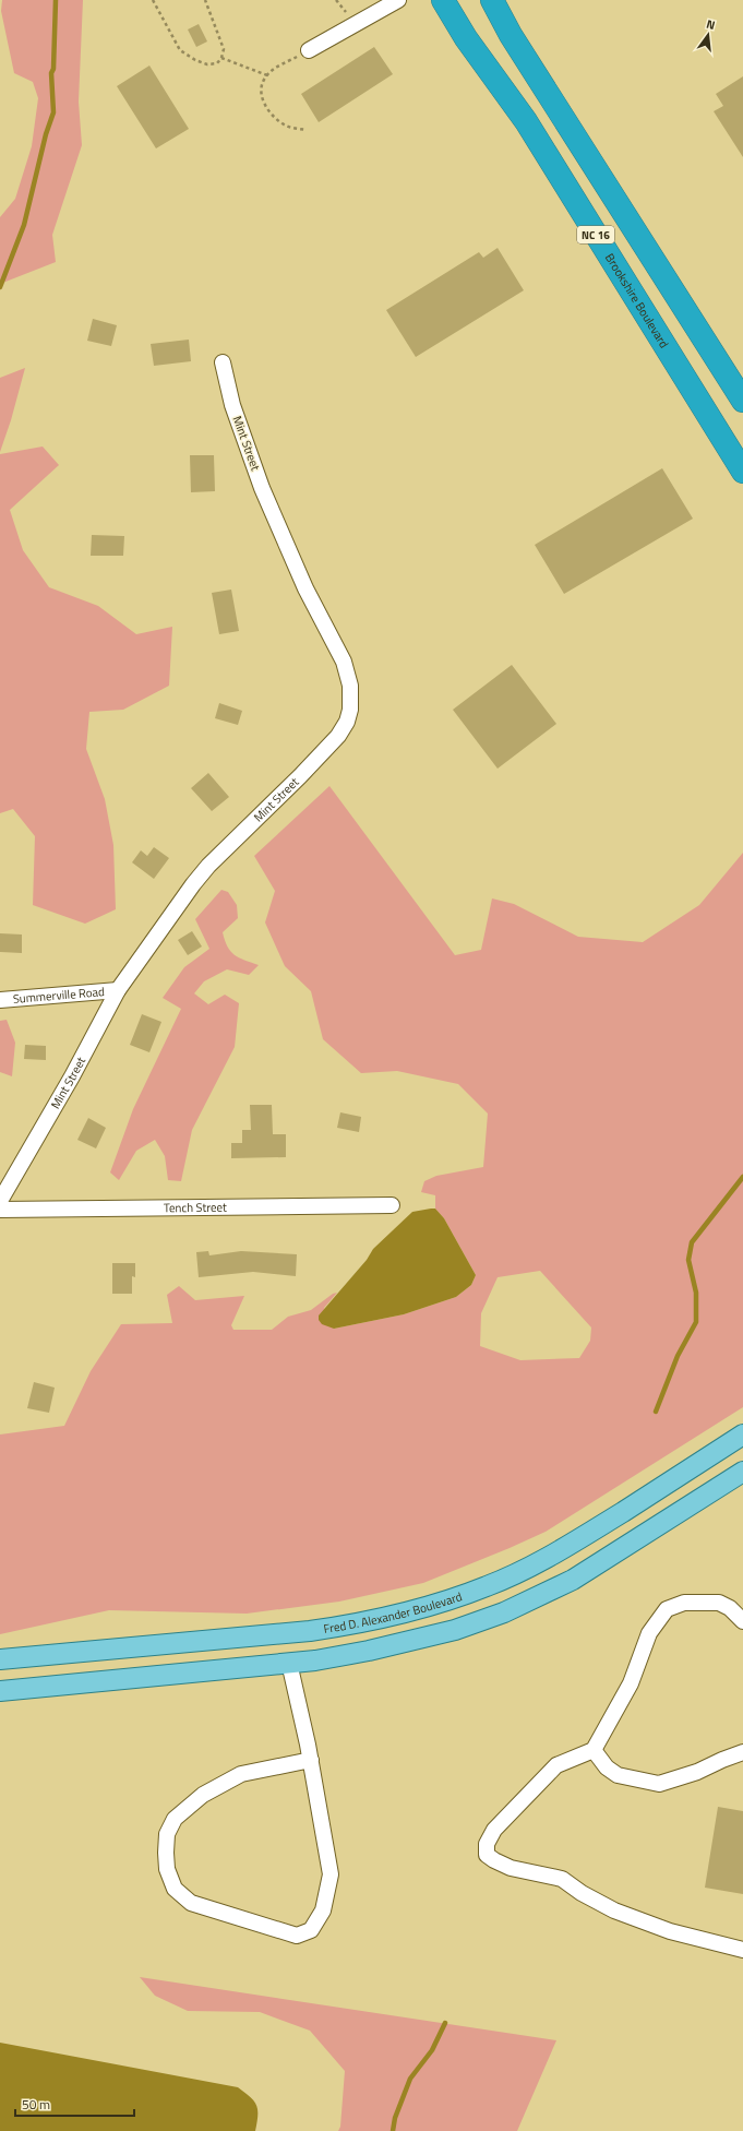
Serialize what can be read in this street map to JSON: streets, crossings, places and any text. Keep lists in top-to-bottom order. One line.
{"streets":{"highway":["NC 16","Brookshire Boulevard"],"main road":["Fred D. Alexander Boulevard"],"street":["Mint Street","Summerville Road","Tench Street"]},"crossings":[["Mint Street","Summerville Road"]],"scale_bar":"50 m","north":"top"}
